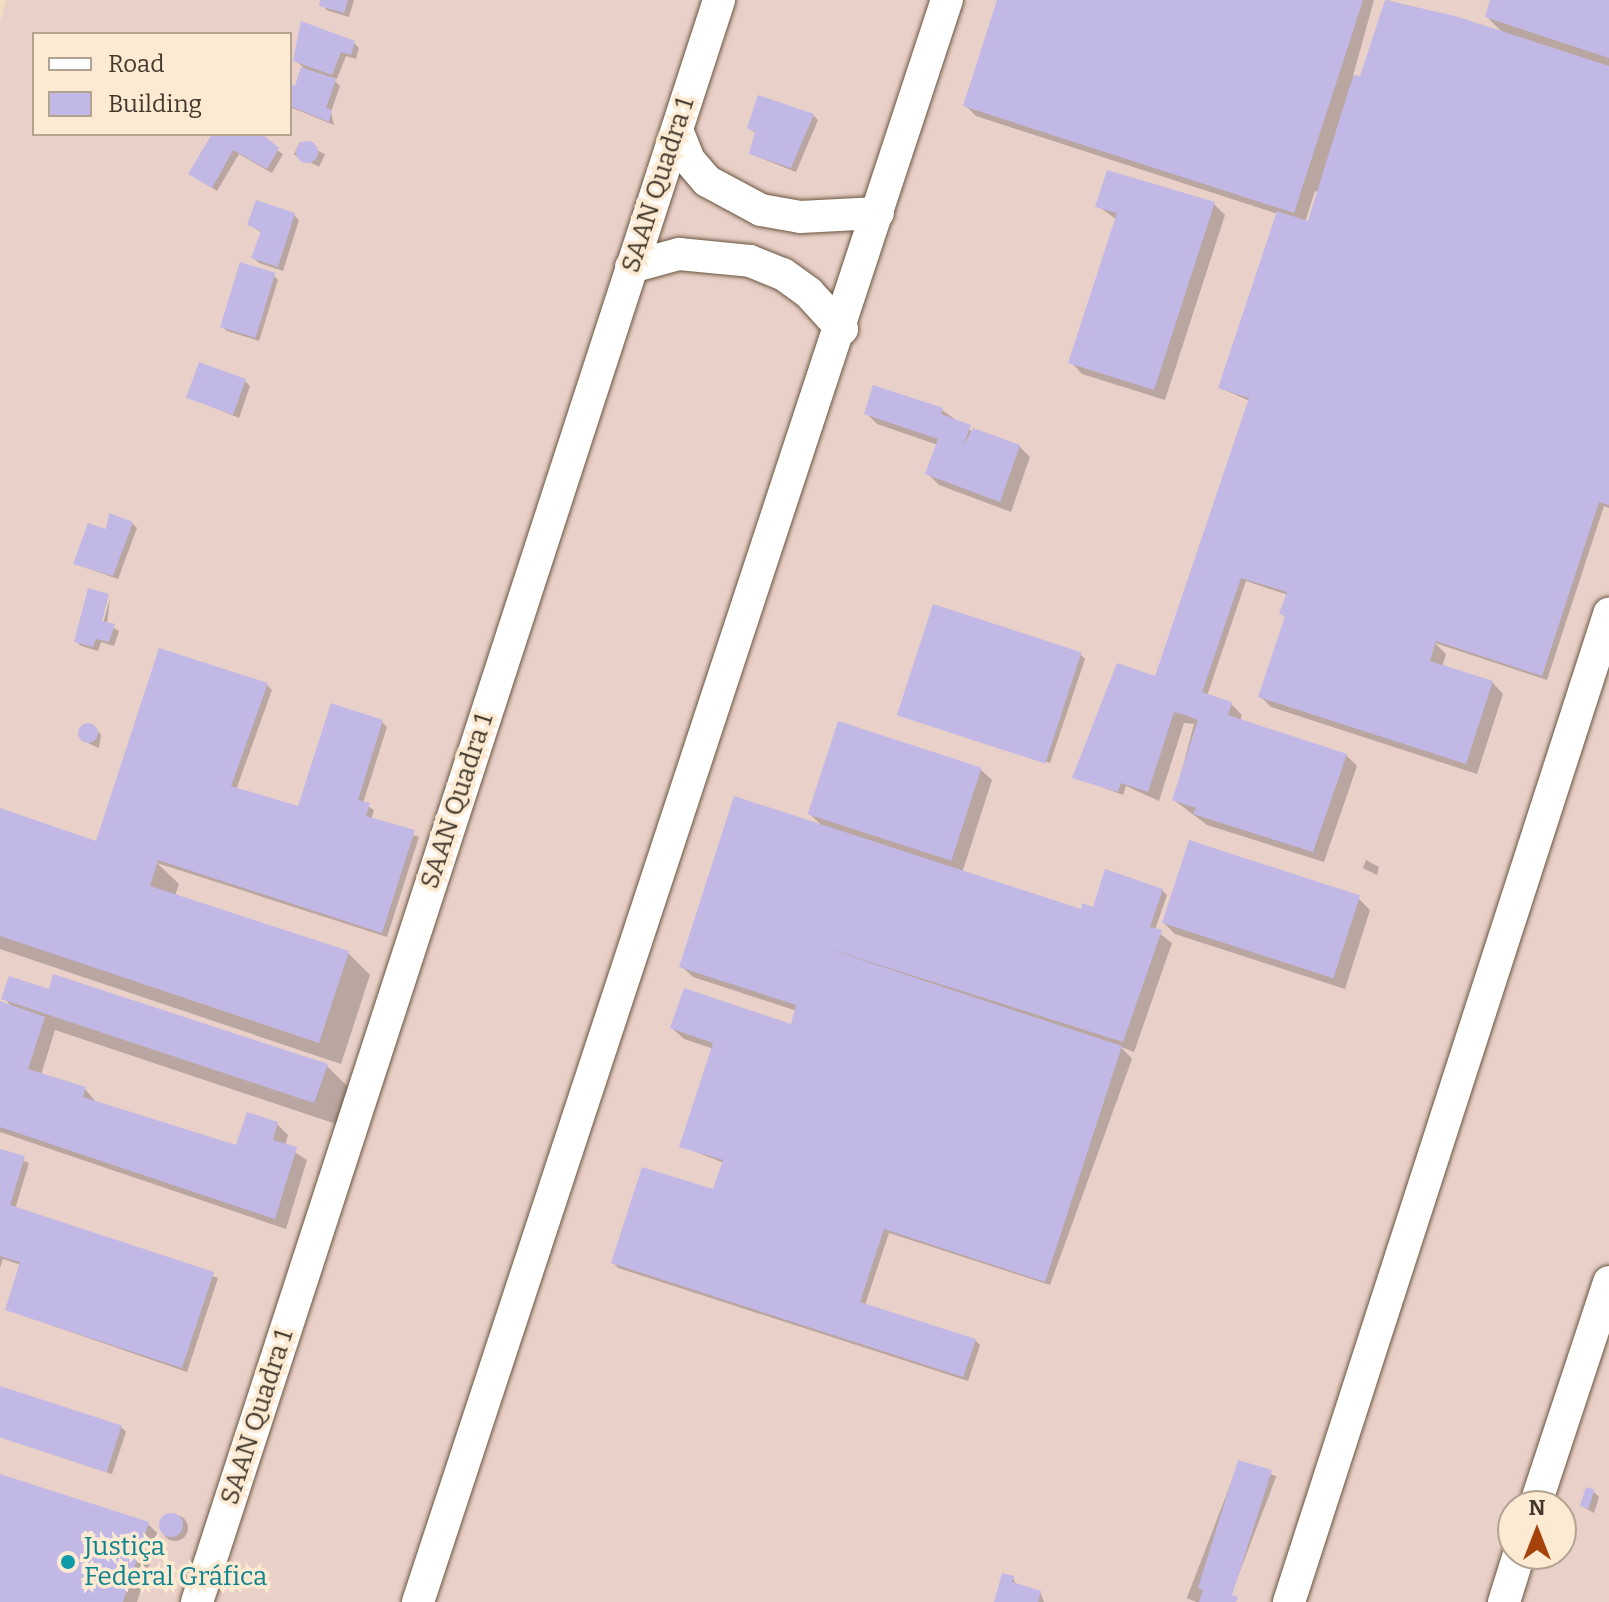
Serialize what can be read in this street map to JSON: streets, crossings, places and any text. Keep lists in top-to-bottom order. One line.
{"streets":{"street":["SAAN Quadra 1"]},"places":["Justiça Federal Gráfica"],"legend":["Road","Building"],"north":"top"}
